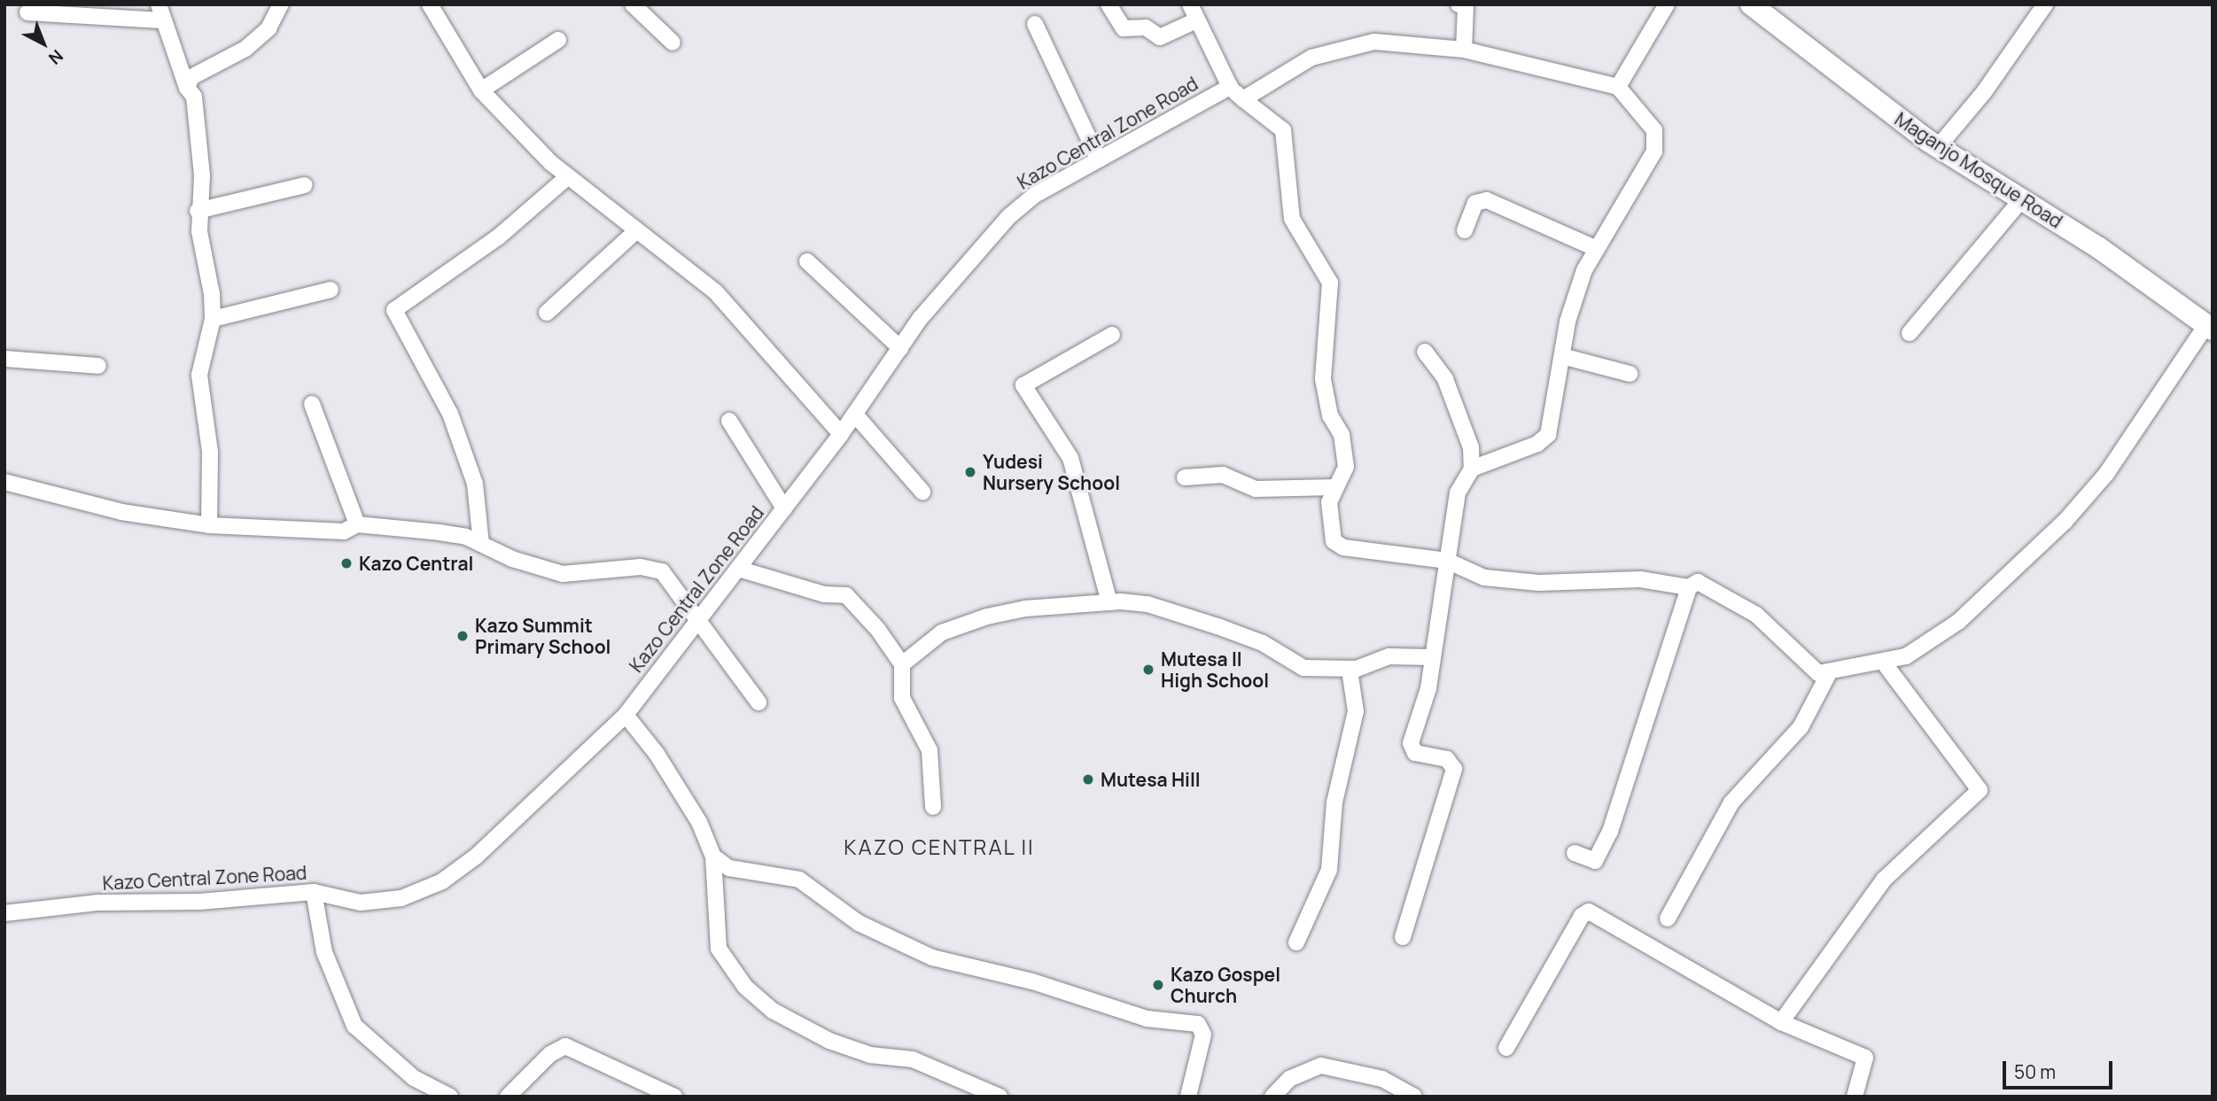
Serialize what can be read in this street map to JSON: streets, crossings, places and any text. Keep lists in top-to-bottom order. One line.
{"streets":{"street":["Kazo Central Zone Road","Maganjo Mosque Road"]},"districts":["KAZO CENTRAL II"],"places":["Yudesi Nursery School","Kazo Central","Kazo Summit Primary School","Mutesa II High School","Mutesa Hill","Kazo Gospel Church"],"scale_bar":"50 m","north":"bottom right"}
